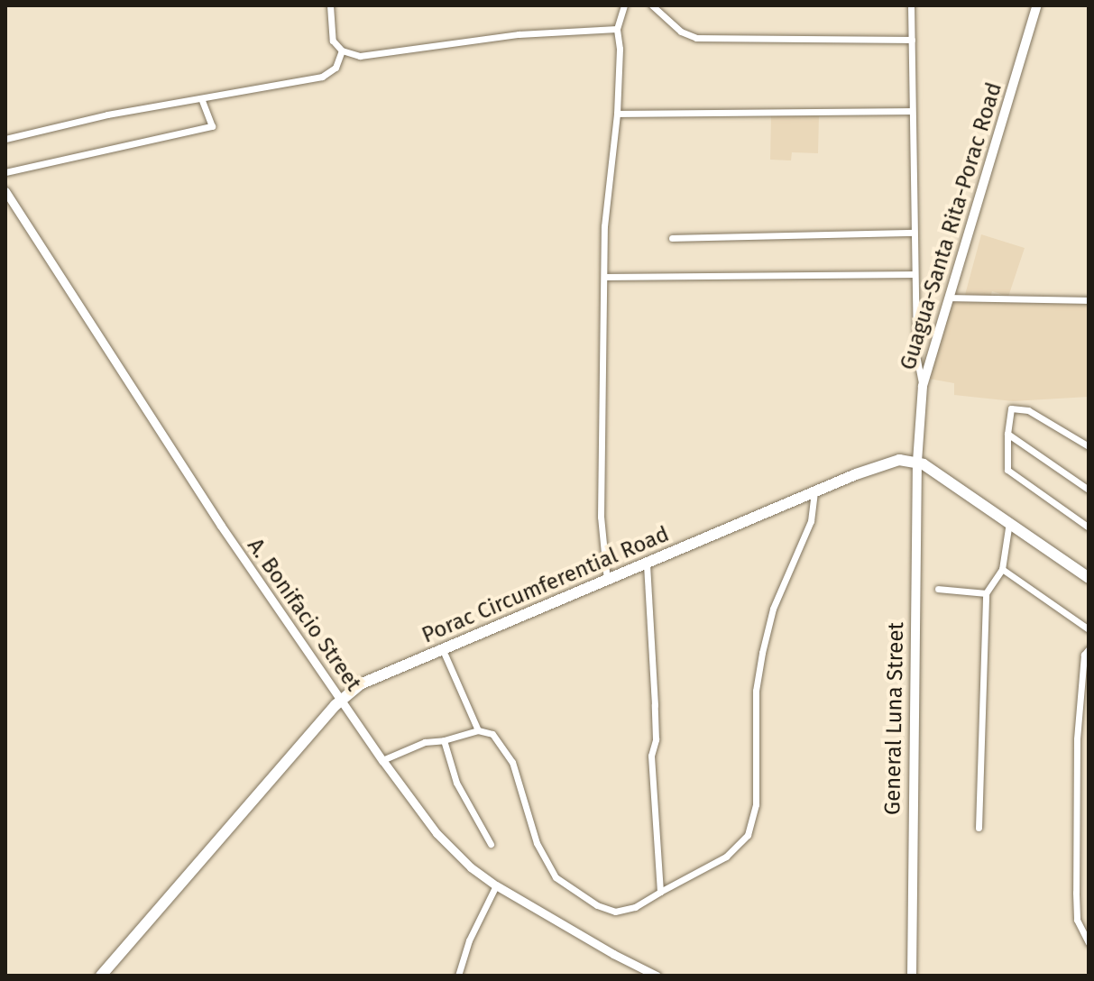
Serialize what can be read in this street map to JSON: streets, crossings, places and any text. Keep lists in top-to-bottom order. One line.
{"streets":{"main road":["Guagua-Santa Rita-Porac Road","Porac Circumferential Road","General Luna Street"],"street":["A. Bonifacio Street"]},"crossings":[["Guagua-Santa Rita-Porac Road","Porac Circumferential Road"],["Guagua-Santa Rita-Porac Road","General Luna Street"],["Porac Circumferential Road","A. Bonifacio Street"],["Porac Circumferential Road","General Luna Street"]]}
